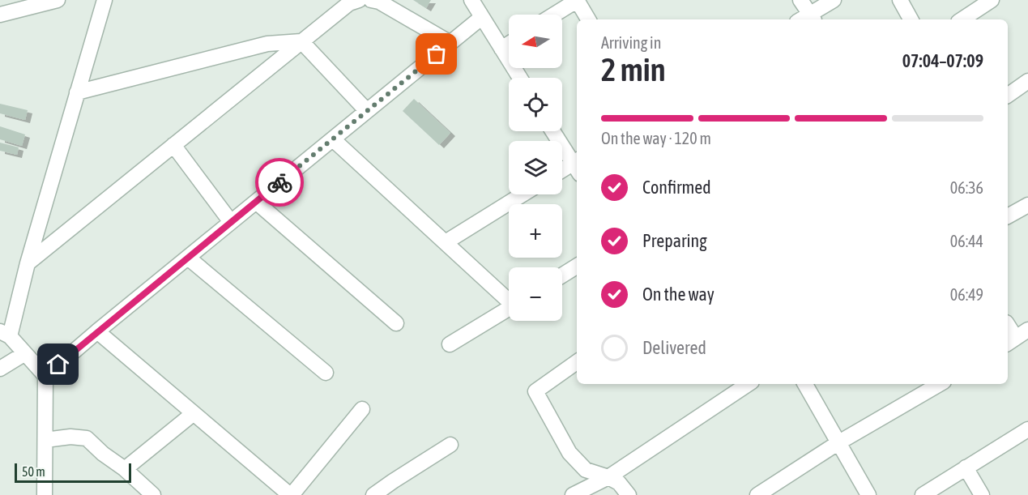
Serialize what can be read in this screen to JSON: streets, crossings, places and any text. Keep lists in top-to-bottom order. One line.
{"scale_bar":"50 m","north":"left","page":{"map_buttons":["+","−"],"heading":["2 min","Arriving in","07:04–07:09"],"bar":"On the way · 120 m","list":[["Confirmed","06:36"],["Preparing","06:44"],["On the way","06:49"],"Delivered"],"scale":"50 m"}}
